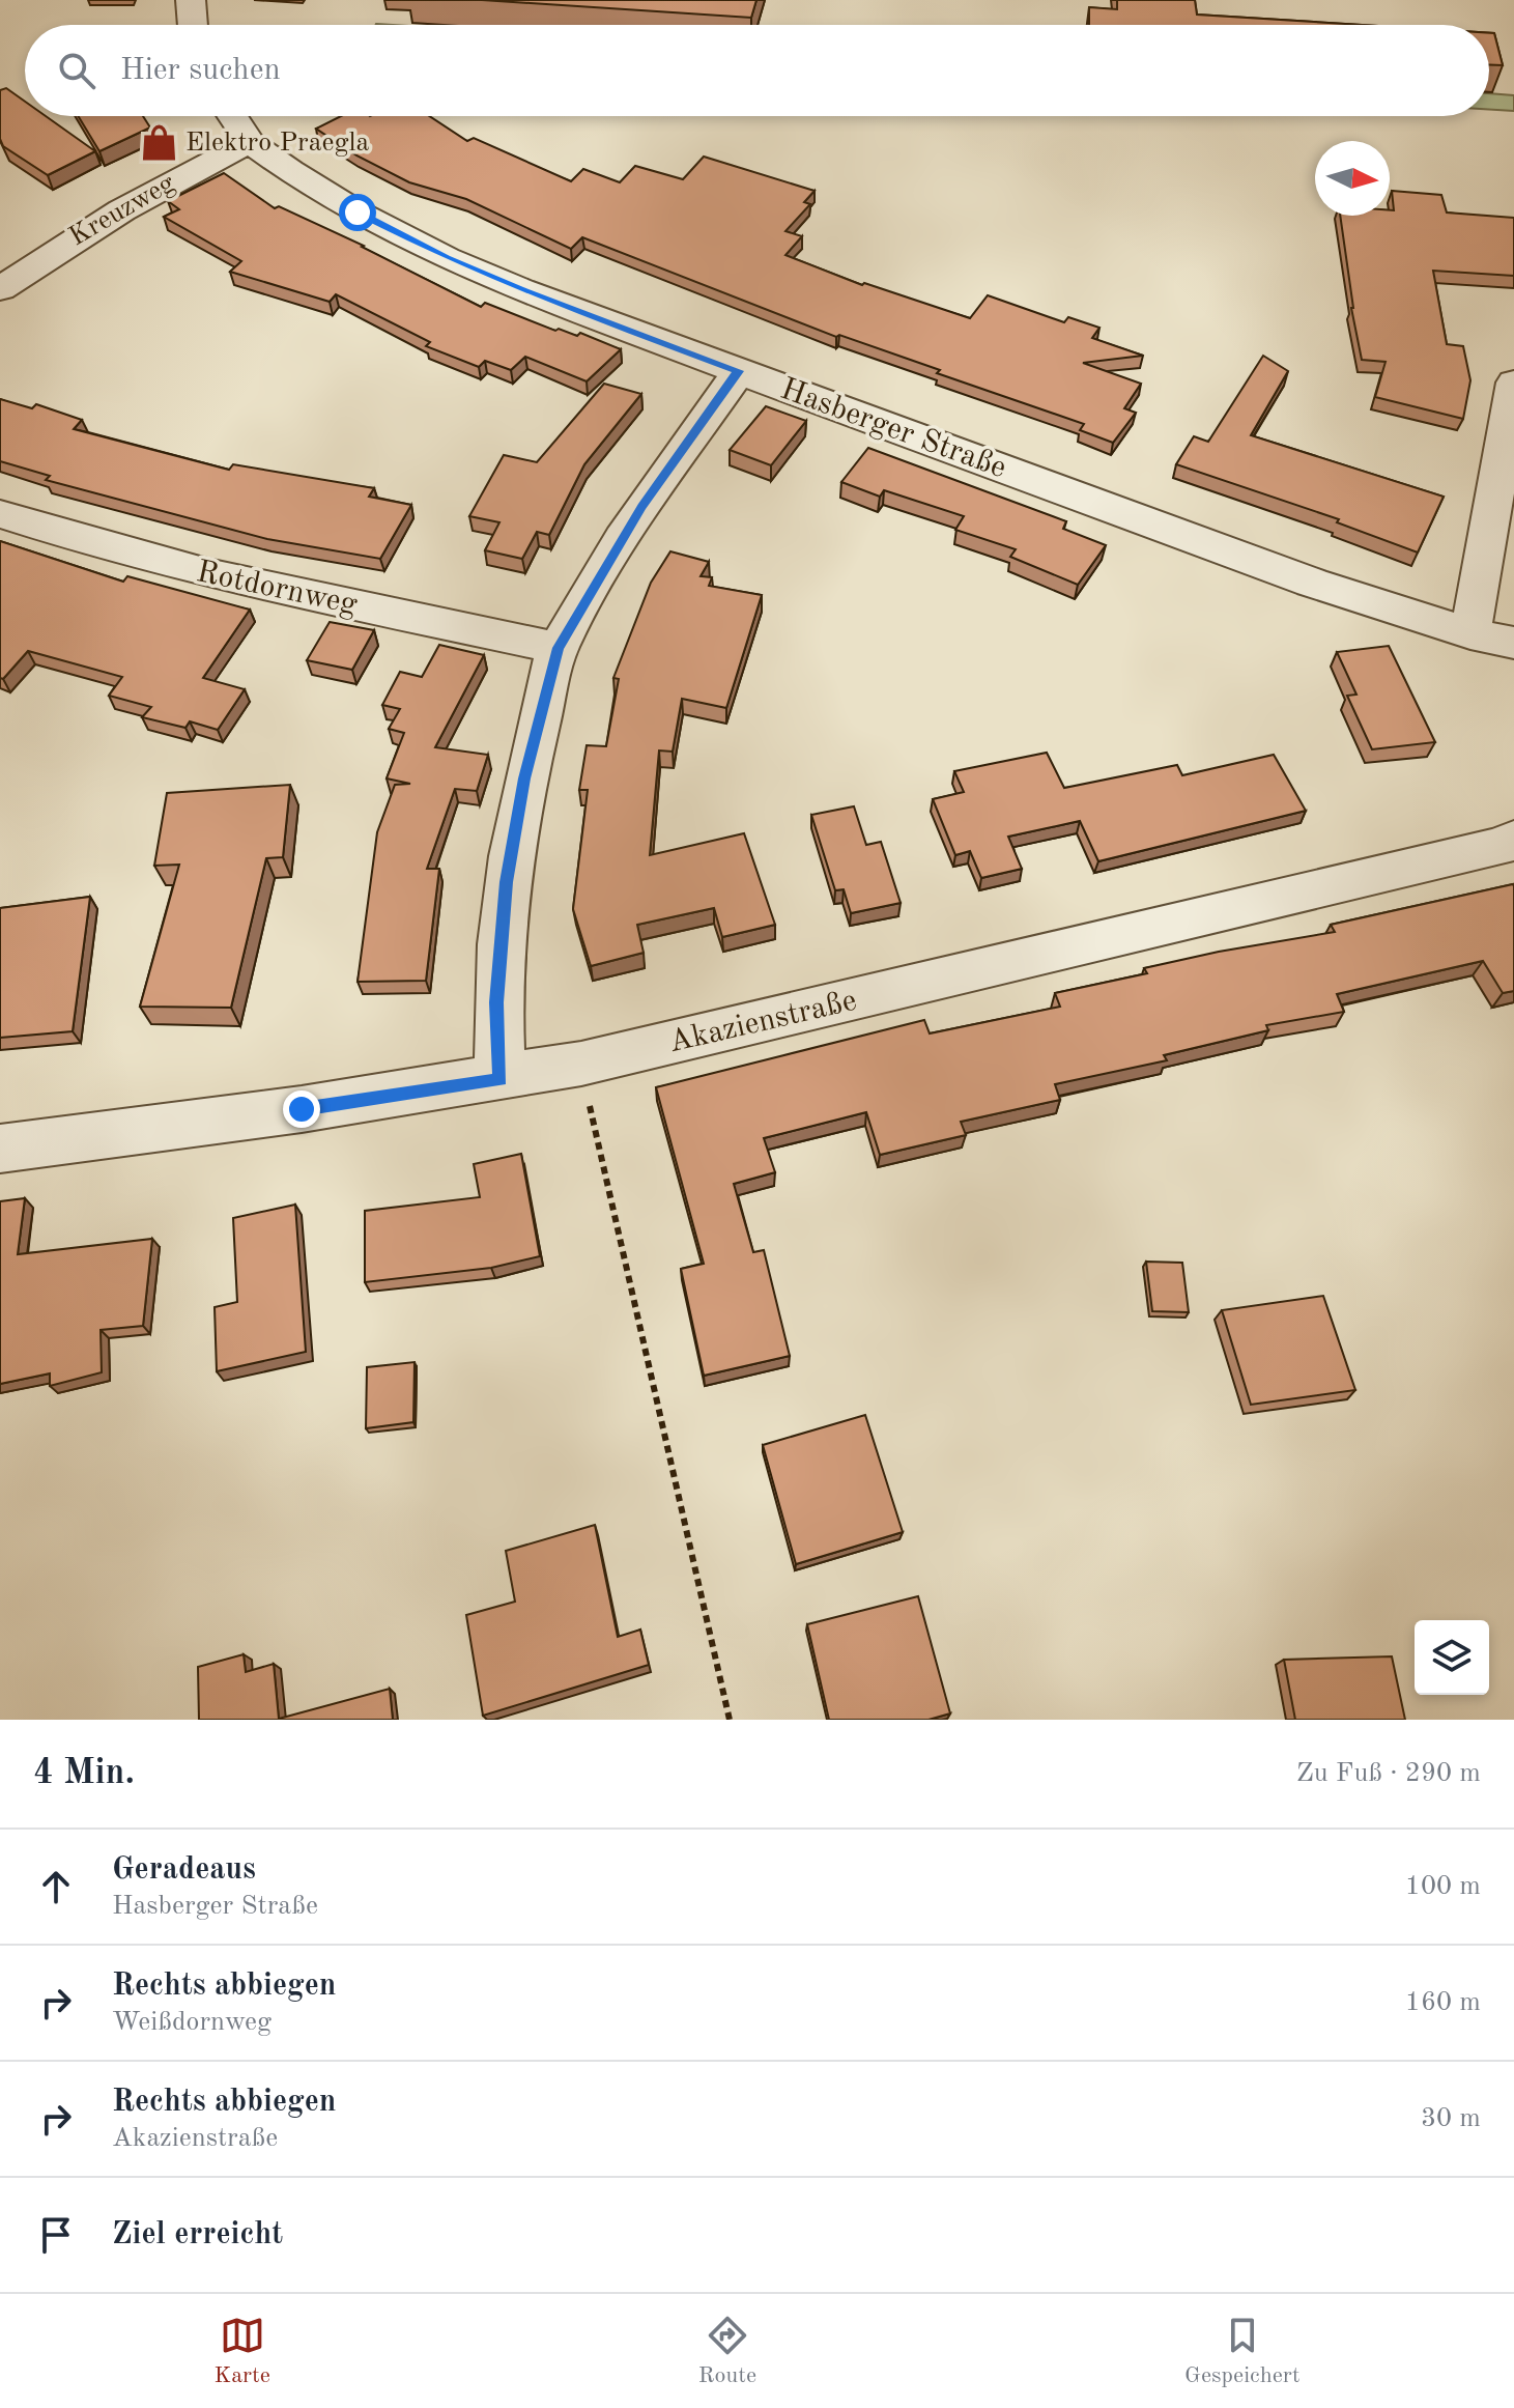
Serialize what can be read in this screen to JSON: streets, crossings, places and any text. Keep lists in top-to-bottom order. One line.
{"streets":{"street":["Kreuzweg","Hasberger Straße","Rotdornweg","Akazienstraße"]},"crossings":[["Kreuzweg","Hasberger Straße"]],"places":{"shop":["Elektro Praegla"]},"north":"right","page":{"search":"Hier suchen","heading":["4 Min.","Zu Fuß · 290 m"],"list":[["Geradeaus","Hasberger Straße","100 m"],["Rechts abbiegen","Weißdornweg","160 m"],["Rechts abbiegen","Akazienstraße","30 m"],"Ziel erreicht"],"nav":["Karte","Route","Gespeichert"]}}
